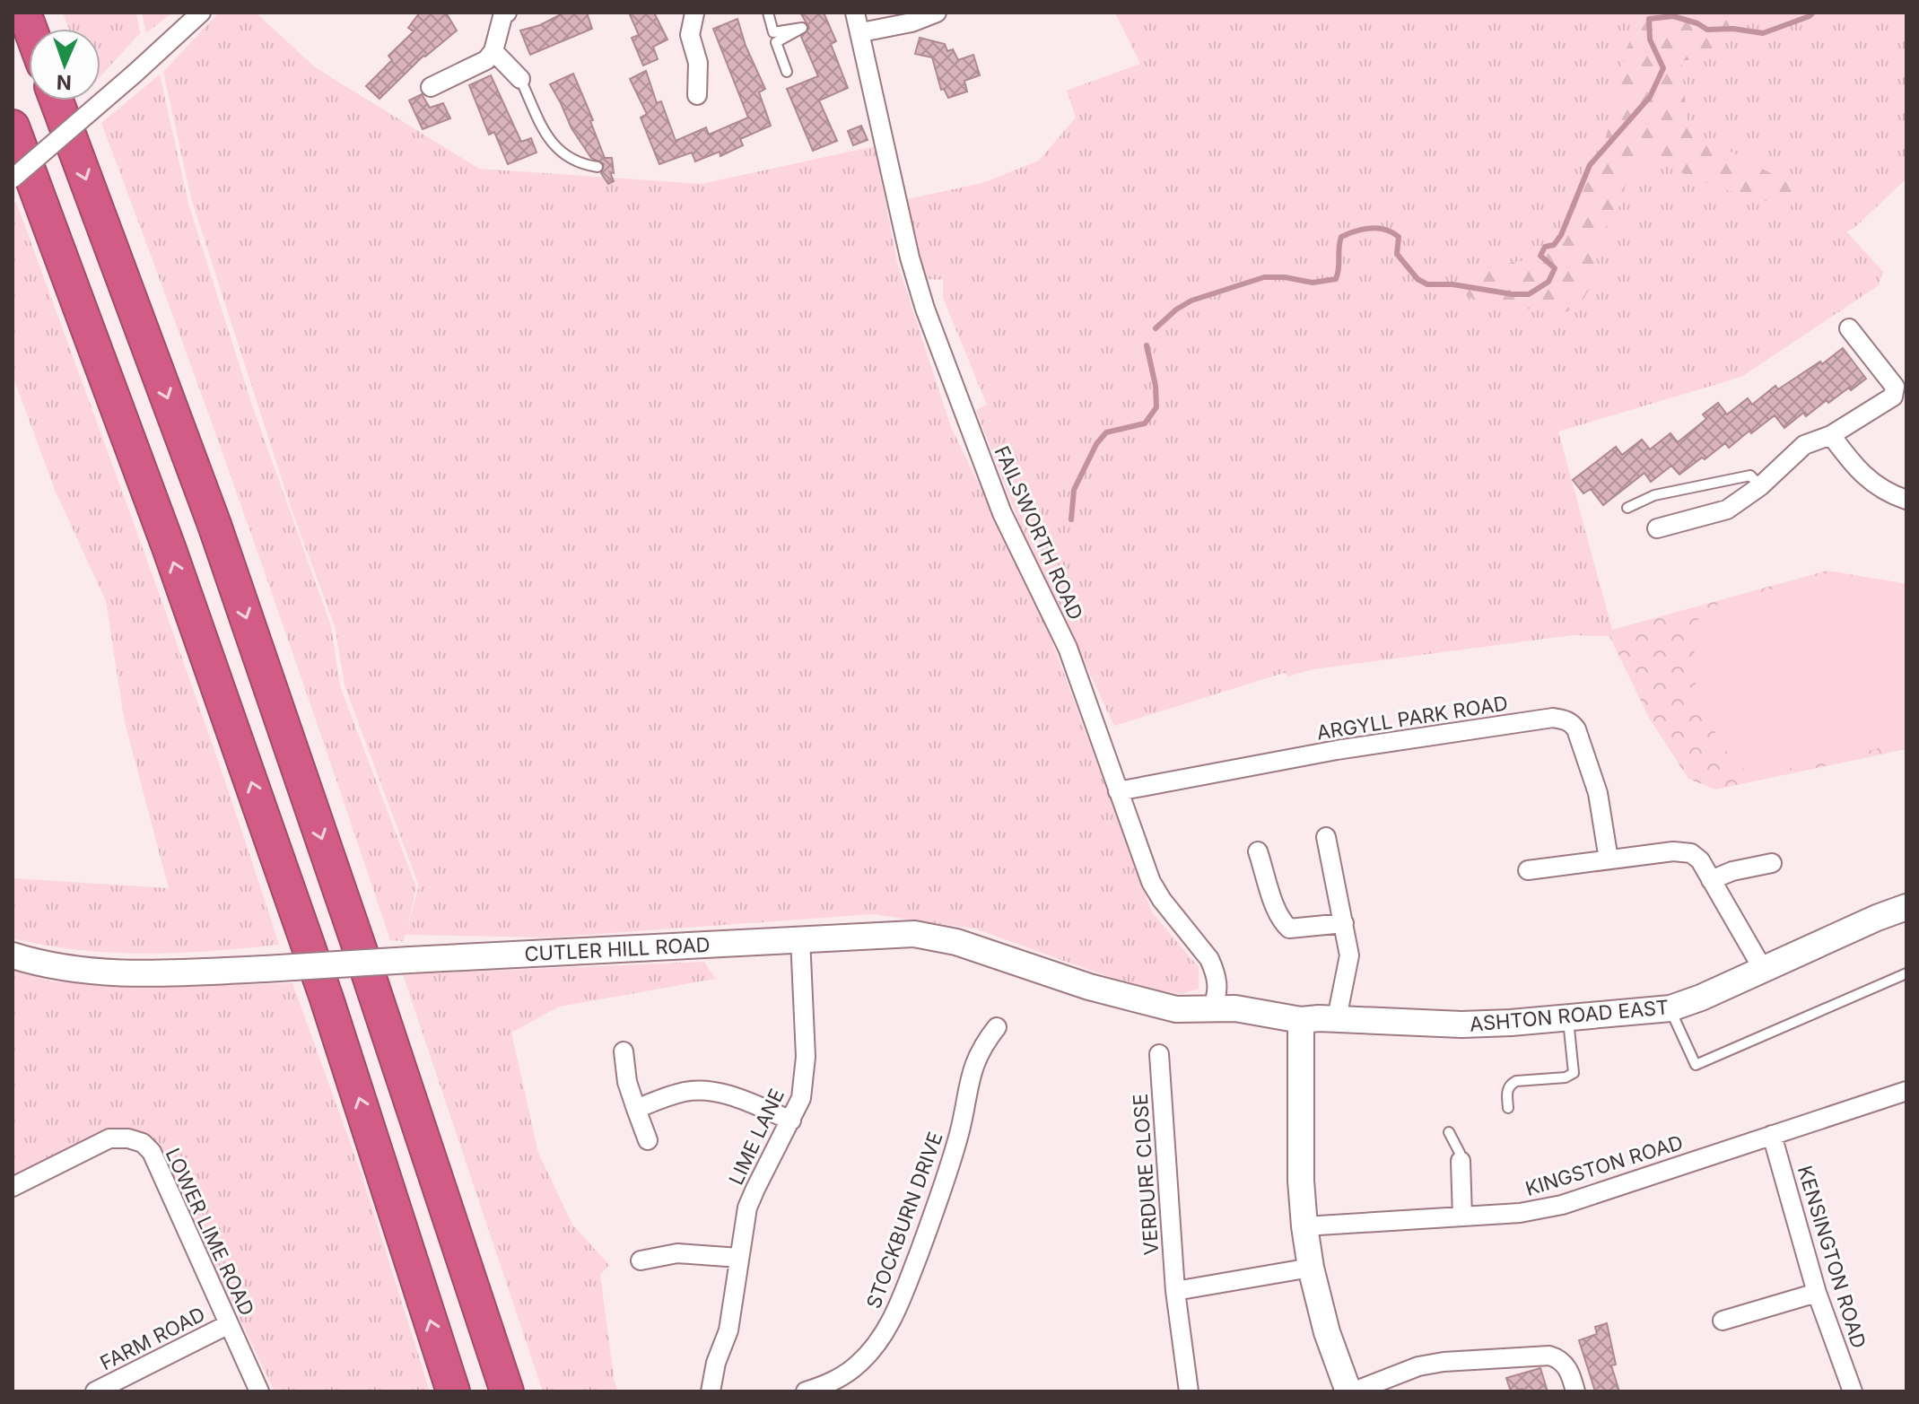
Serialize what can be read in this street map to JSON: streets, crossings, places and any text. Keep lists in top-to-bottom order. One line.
{"streets":{"street":["FAILSWORTH ROAD","ARGYLL PARK ROAD","CUTLER HILL ROAD","ASHTON ROAD EAST","LIME LANE","KINGSTON ROAD","VERDURE CLOSE","STOCKBURN DRIVE","LOWER LIME ROAD","KENSINGTON ROAD","FARM ROAD"]},"crossings":[["FAILSWORTH ROAD","ARGYLL PARK ROAD"],["FAILSWORTH ROAD","CUTLER HILL ROAD"],["FAILSWORTH ROAD","ASHTON ROAD EAST"],["CUTLER HILL ROAD","ASHTON ROAD EAST"],["CUTLER HILL ROAD","LIME LANE"],["KINGSTON ROAD","KENSINGTON ROAD"],["LOWER LIME ROAD","FARM ROAD"]],"north":"bottom"}
